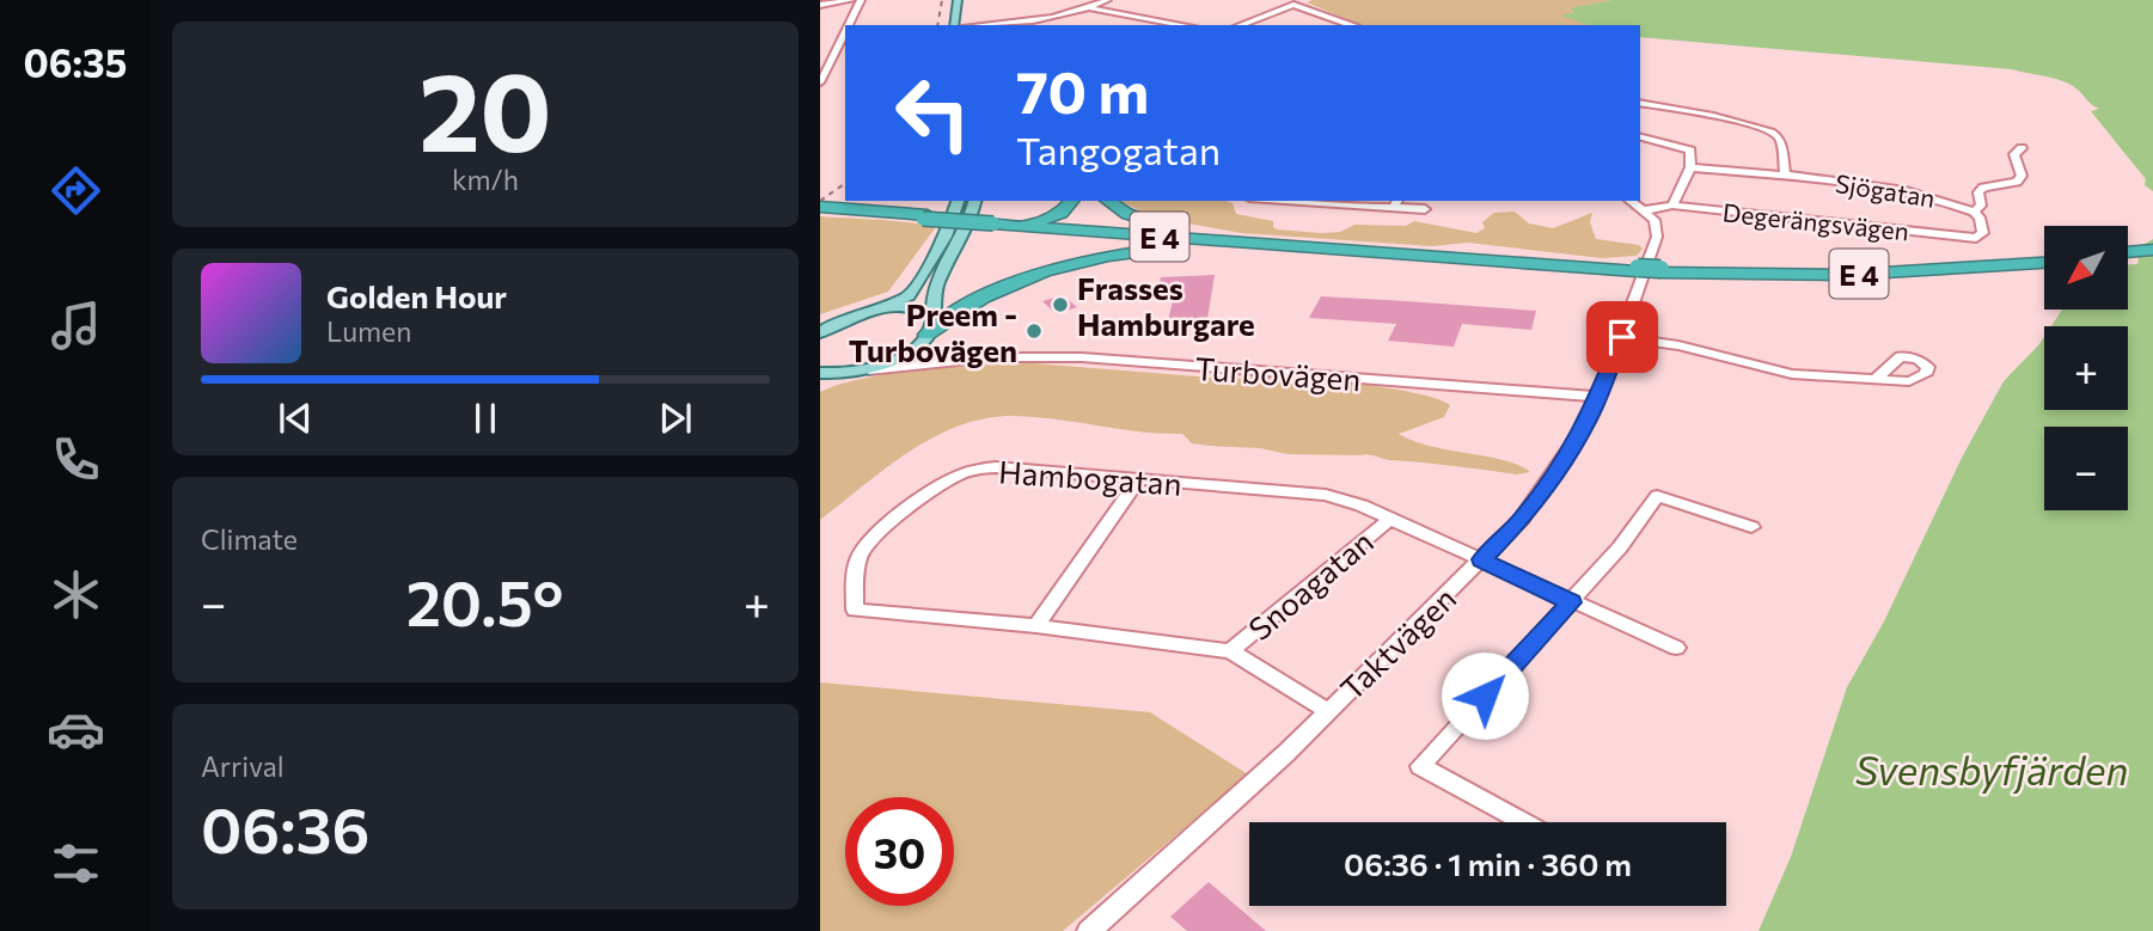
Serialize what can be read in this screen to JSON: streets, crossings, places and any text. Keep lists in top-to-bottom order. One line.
{"streets":{"highway":["E 4"],"street":["Sjögatan","Degerängsvägen","Turbovägen","Hambogatan","Snoagatan","Taktvägen"]},"crossings":[["Sjögatan","Degerängsvägen"],["Degerängsvägen","Taktvägen"],["E 4","Turbovägen"],["Turbovägen","Taktvägen"],["Hambogatan","Snoagatan"],["Hambogatan","Taktvägen"]],"water":["Svensbyfjärden"],"places":["Frasses Hamburgare","Preem - Turbovägen"],"north":"bottom left","page":{"tabs":"06:35","tile":[["20","km/h"],"Climate",["Arrival","06:36"]],"turn":["70 m","Tangogatan"],"map_buttons":["+","−"],"song":["Golden Hour","Lumen"],"heat":["−","20.5°","+"],"limit":"30","trip":"06:36 · 1 min · 360 m"}}
